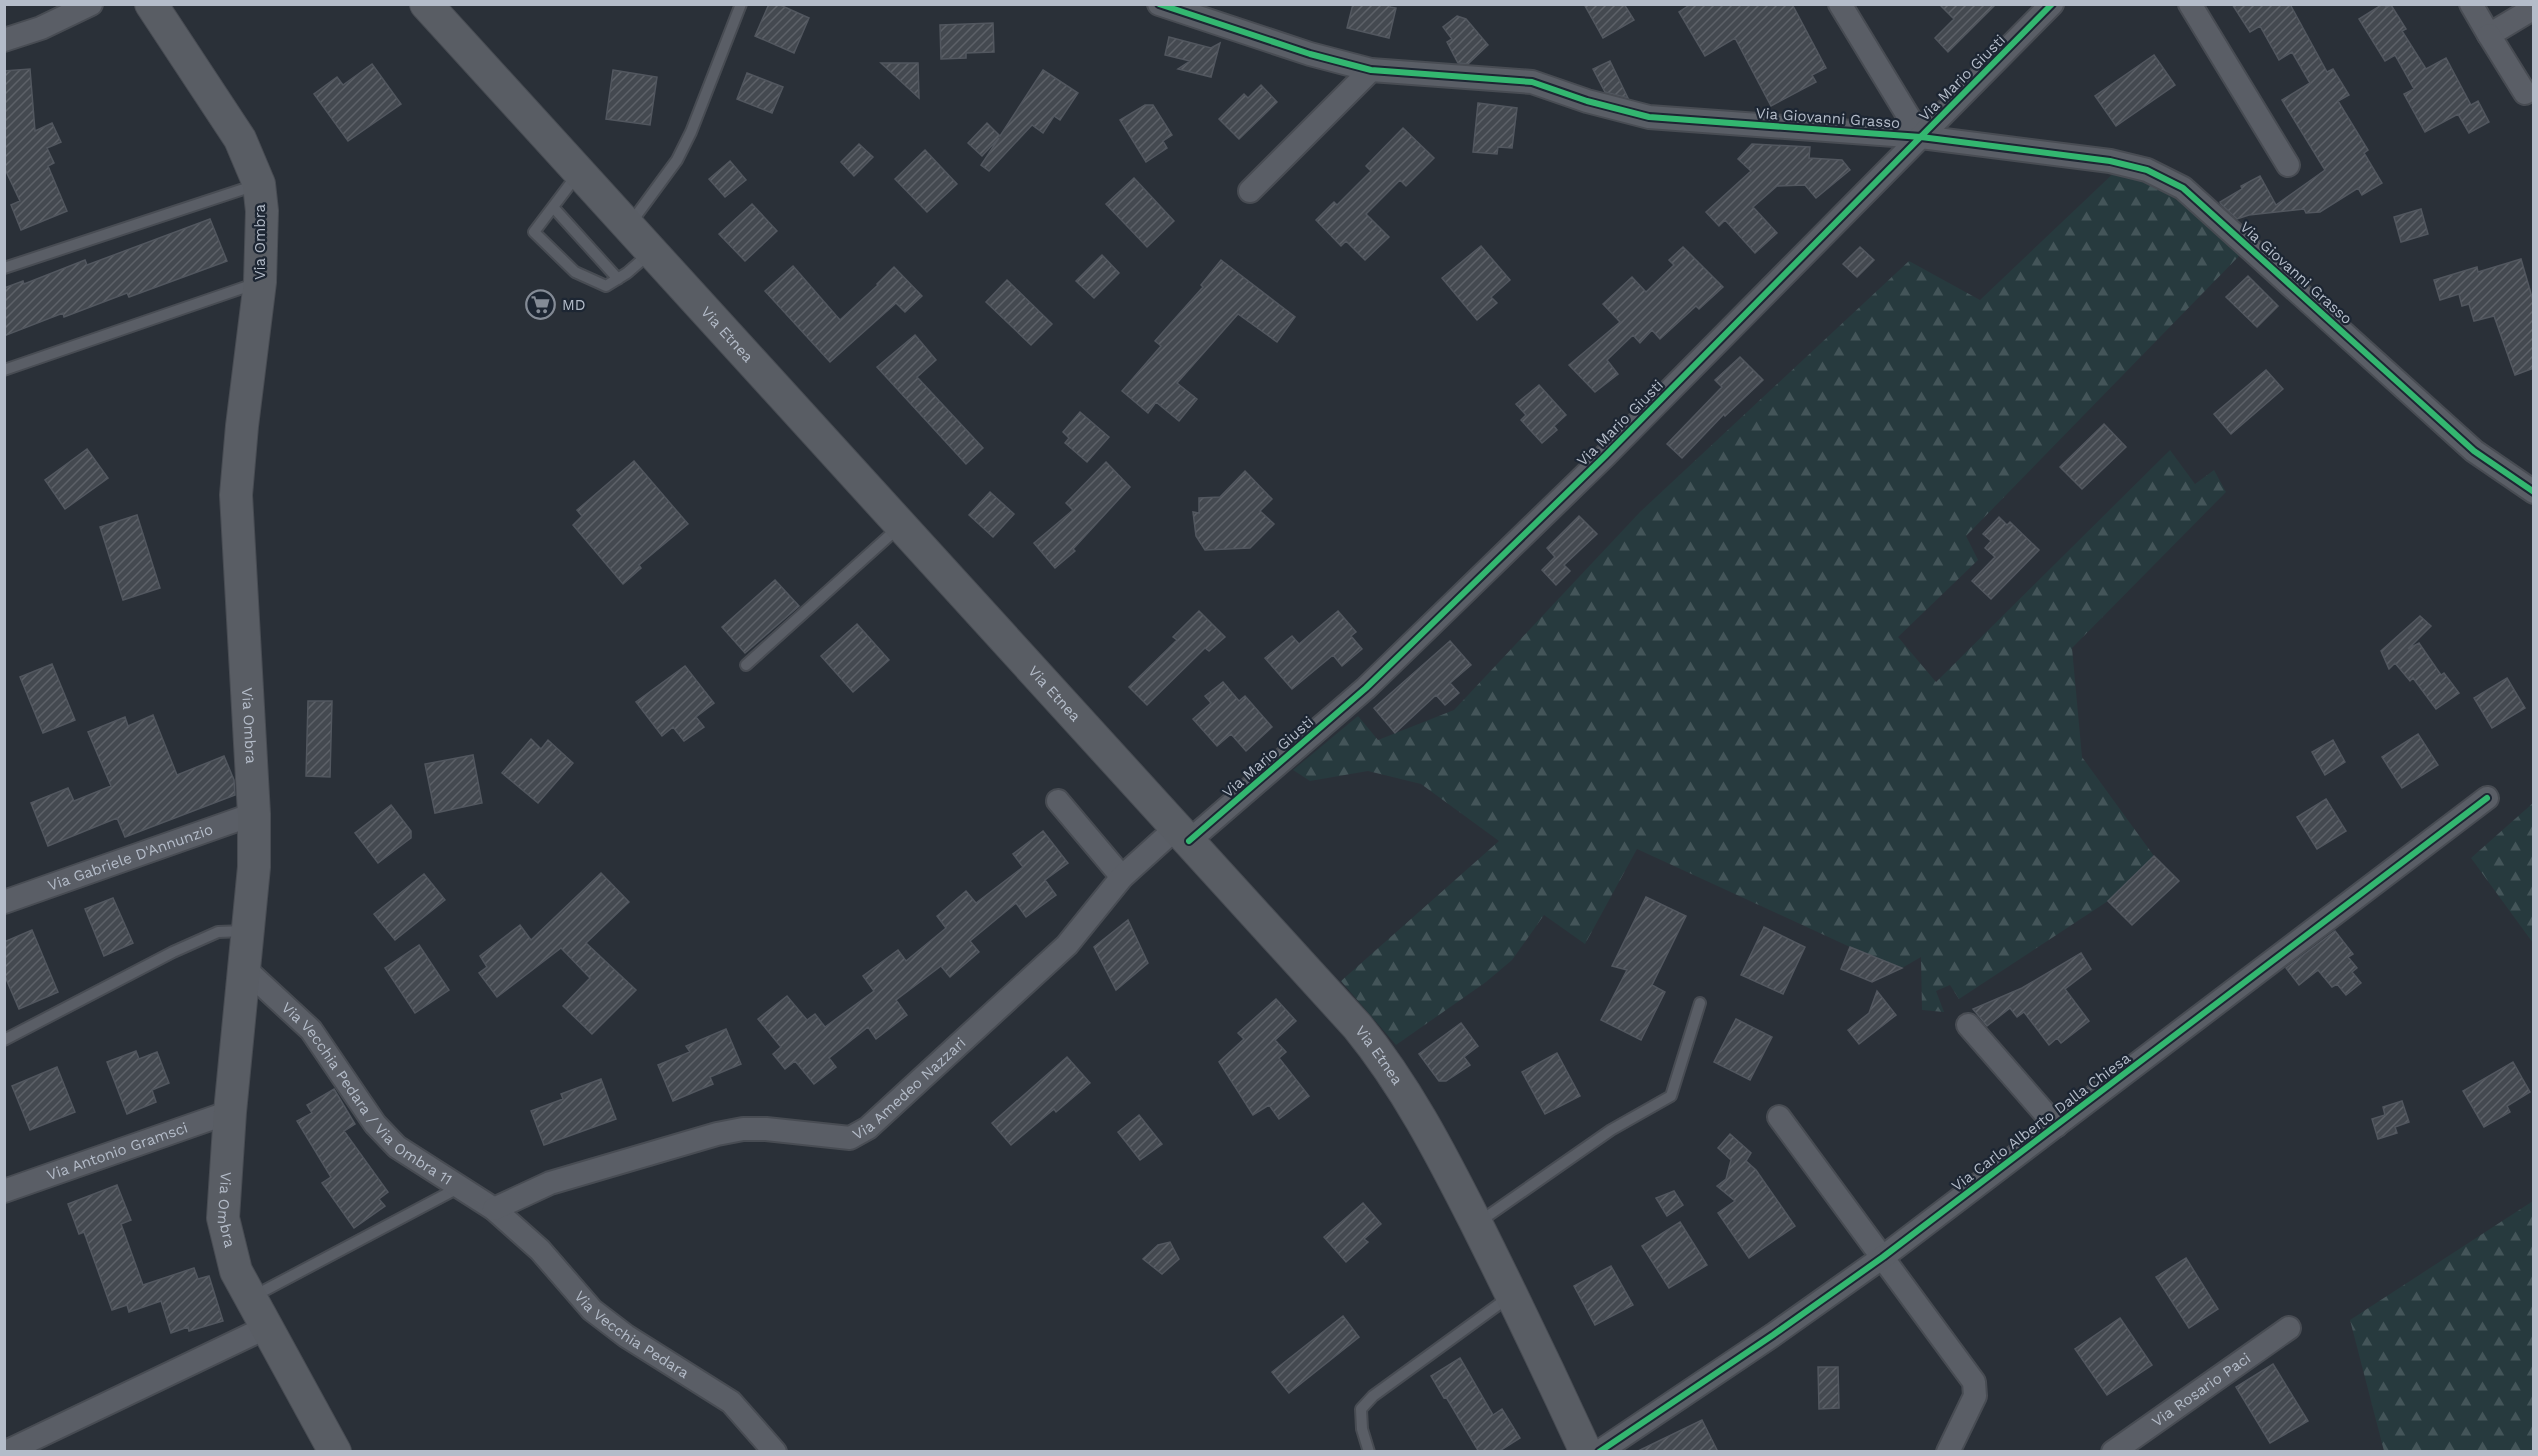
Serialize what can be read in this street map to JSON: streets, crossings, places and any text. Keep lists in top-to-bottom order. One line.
{"streets":{"main road":["Via Ombra","Via Etnea"],"street":["Via Mario Giusti","Via Giovanni Grasso","Via Gabriele D'Annunzio","Via Amedeo Nazzari","Via Vecchia Pedara / Via Ombra 11","Via Carlo Alberto Dalla Chiesa","Via Antonio Gramsci","Via Vecchia Pedara","Via Rosario Paci"]},"crossings":[["Via Mario Giusti","Via Giovanni Grasso"],["Via Mario Giusti","Via Etnea"],["Via Mario Giusti","Via Amedeo Nazzari"],["Via Ombra","Via Gabriele D'Annunzio"],["Via Ombra","Via Vecchia Pedara / Via Ombra 11"],["Via Ombra","Via Antonio Gramsci"],["Via Etnea","Via Amedeo Nazzari"],["Via Amedeo Nazzari","Via Vecchia Pedara / Via Ombra 11"],["Via Amedeo Nazzari","Via Vecchia Pedara"],["Via Vecchia Pedara / Via Ombra 11","Via Vecchia Pedara"]],"places":{"supermarket":["MD"]}}
